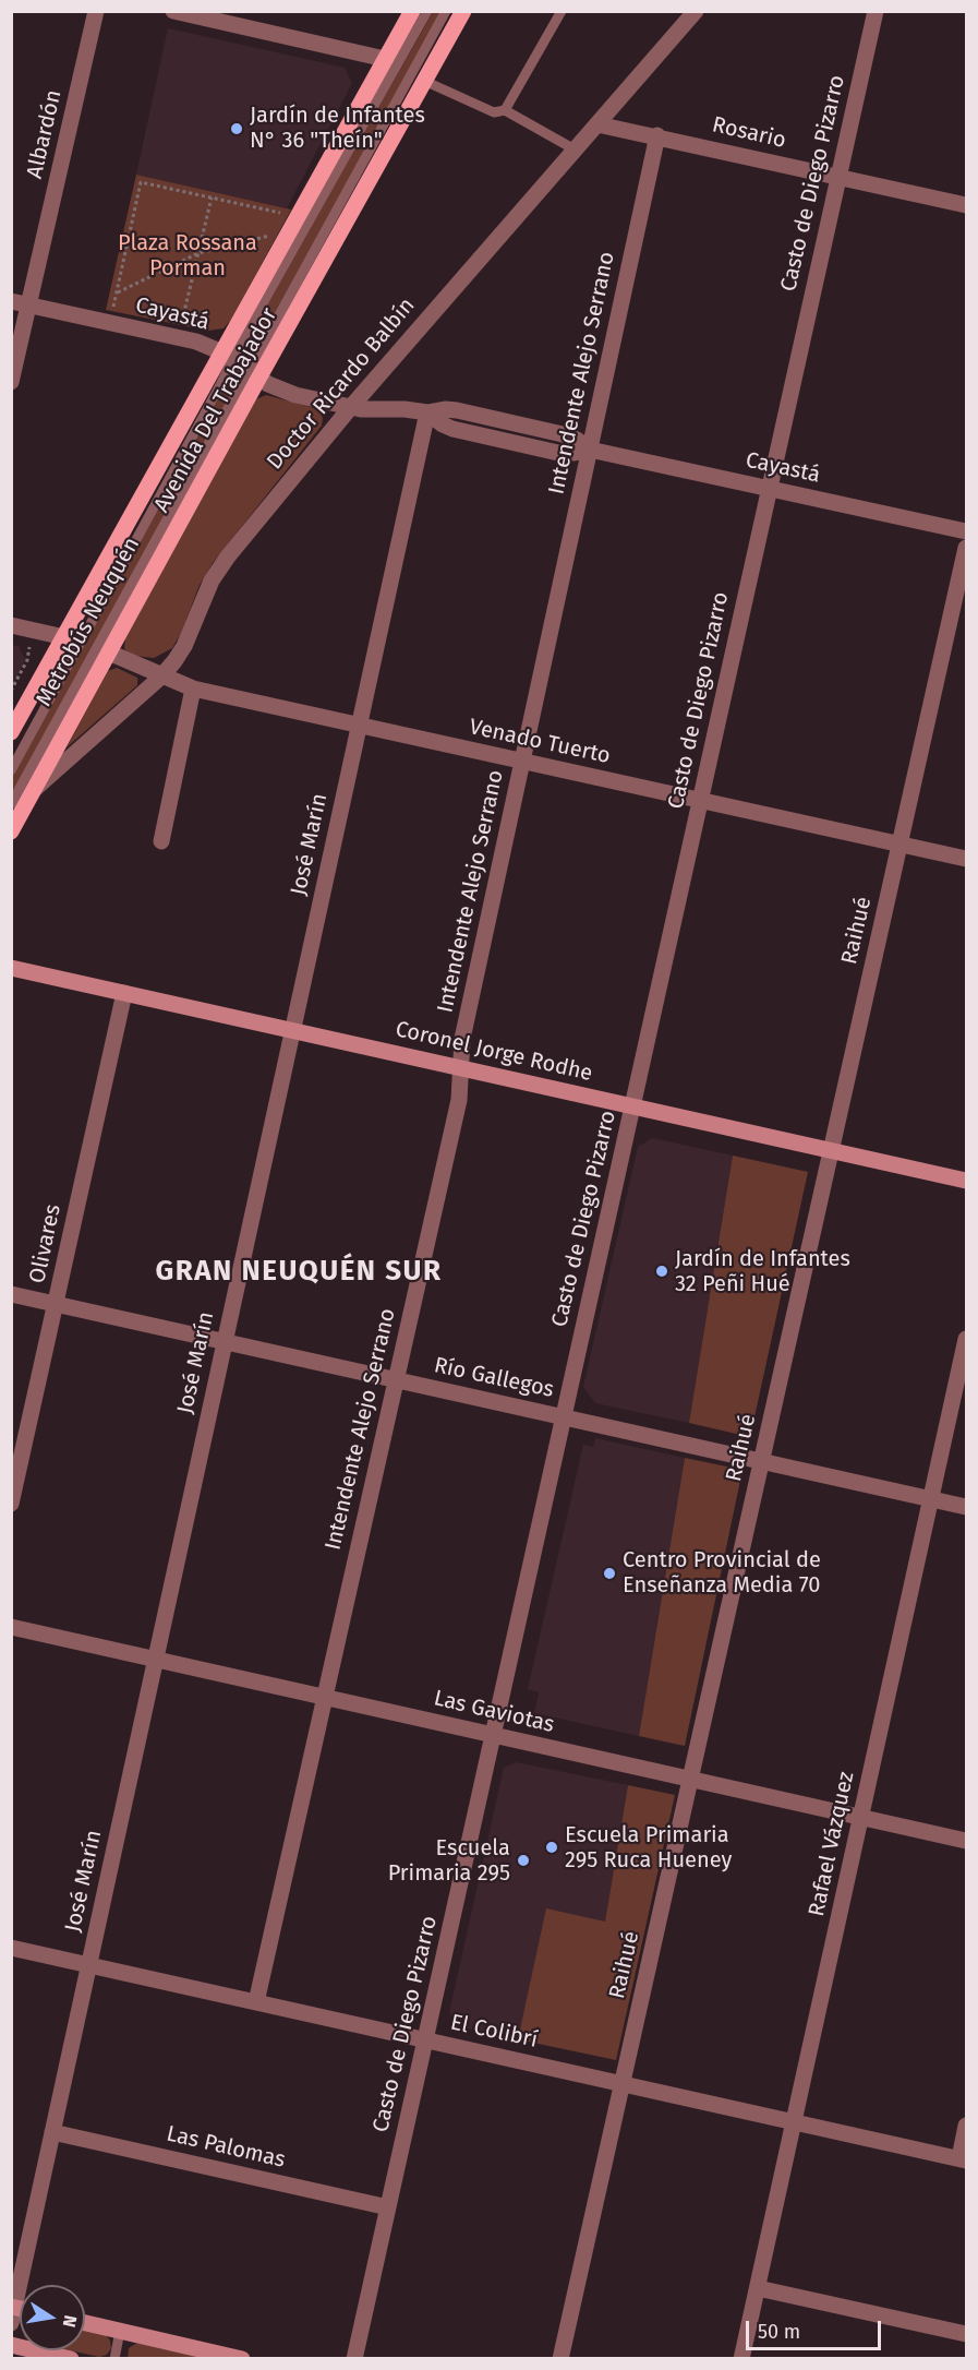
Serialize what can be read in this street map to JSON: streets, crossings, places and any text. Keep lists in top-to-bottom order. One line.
{"streets":{"main road":["Avenida Del Trabajador","Coronel Jorge Rodhe"],"street":["Rosario","Albardón","Casto de Diego Pizarro","Cayastá","Intendente Alejo Serrano","Doctor Ricardo Balbín","Venado Tuerto","José Marín","Raihué","Olivares","Río Gallegos","Las Gaviotas","Rafael Vázquez","El Colibrí","Las Palomas"],"lane":["Metrobús Neuquén"]},"crossings":[["Rosario","Casto de Diego Pizarro"],["Rosario","Intendente Alejo Serrano"],["Rosario","Doctor Ricardo Balbín"],["Albardón","Cayastá"],["Casto de Diego Pizarro","Cayastá"],["Casto de Diego Pizarro","Venado Tuerto"],["Casto de Diego Pizarro","Coronel Jorge Rodhe"],["Casto de Diego Pizarro","Río Gallegos"],["Casto de Diego Pizarro","Las Gaviotas"],["Casto de Diego Pizarro","El Colibrí"],["Casto de Diego Pizarro","Las Palomas"],["Cayastá","Intendente Alejo Serrano"],["Cayastá","Doctor Ricardo Balbín"],["Cayastá","Avenida Del Trabajador"],["Cayastá","Metrobús Neuquén"],["Cayastá","José Marín"],["Intendente Alejo Serrano","Venado Tuerto"],["Intendente Alejo Serrano","Coronel Jorge Rodhe"],["Intendente Alejo Serrano","Río Gallegos"],["Intendente Alejo Serrano","Las Gaviotas"],["Intendente Alejo Serrano","El Colibrí"],["Doctor Ricardo Balbín","Avenida Del Trabajador"],["Doctor Ricardo Balbín","Venado Tuerto"],["Avenida Del Trabajador","Metrobús Neuquén"],["Avenida Del Trabajador","Venado Tuerto"],["Venado Tuerto","José Marín"],["Venado Tuerto","Raihué"],["José Marín","Coronel Jorge Rodhe"],["José Marín","Río Gallegos"],["José Marín","Las Gaviotas"],["José Marín","El Colibrí"],["José Marín","Las Palomas"],["Raihué","Coronel Jorge Rodhe"],["Raihué","Río Gallegos"],["Raihué","Las Gaviotas"],["Raihué","El Colibrí"],["Coronel Jorge Rodhe","Olivares"],["Olivares","Río Gallegos"],["Río Gallegos","Rafael Vázquez"],["Las Gaviotas","Rafael Vázquez"],["Rafael Vázquez","El Colibrí"]],"districts":["GRAN NEUQUÉN SUR"],"parks":["Plaza Rossana Porman"],"places":["Jardín de Infantes N° 36 \"Theín\"","Jardín de Infantes 32 Peñi Hué","Centro Provincial de Enseñanza Media 70","Escuela Primaria 295 Ruca Hueney","Escuela Primaria 295"],"scale_bar":"50 m","north":"right"}
